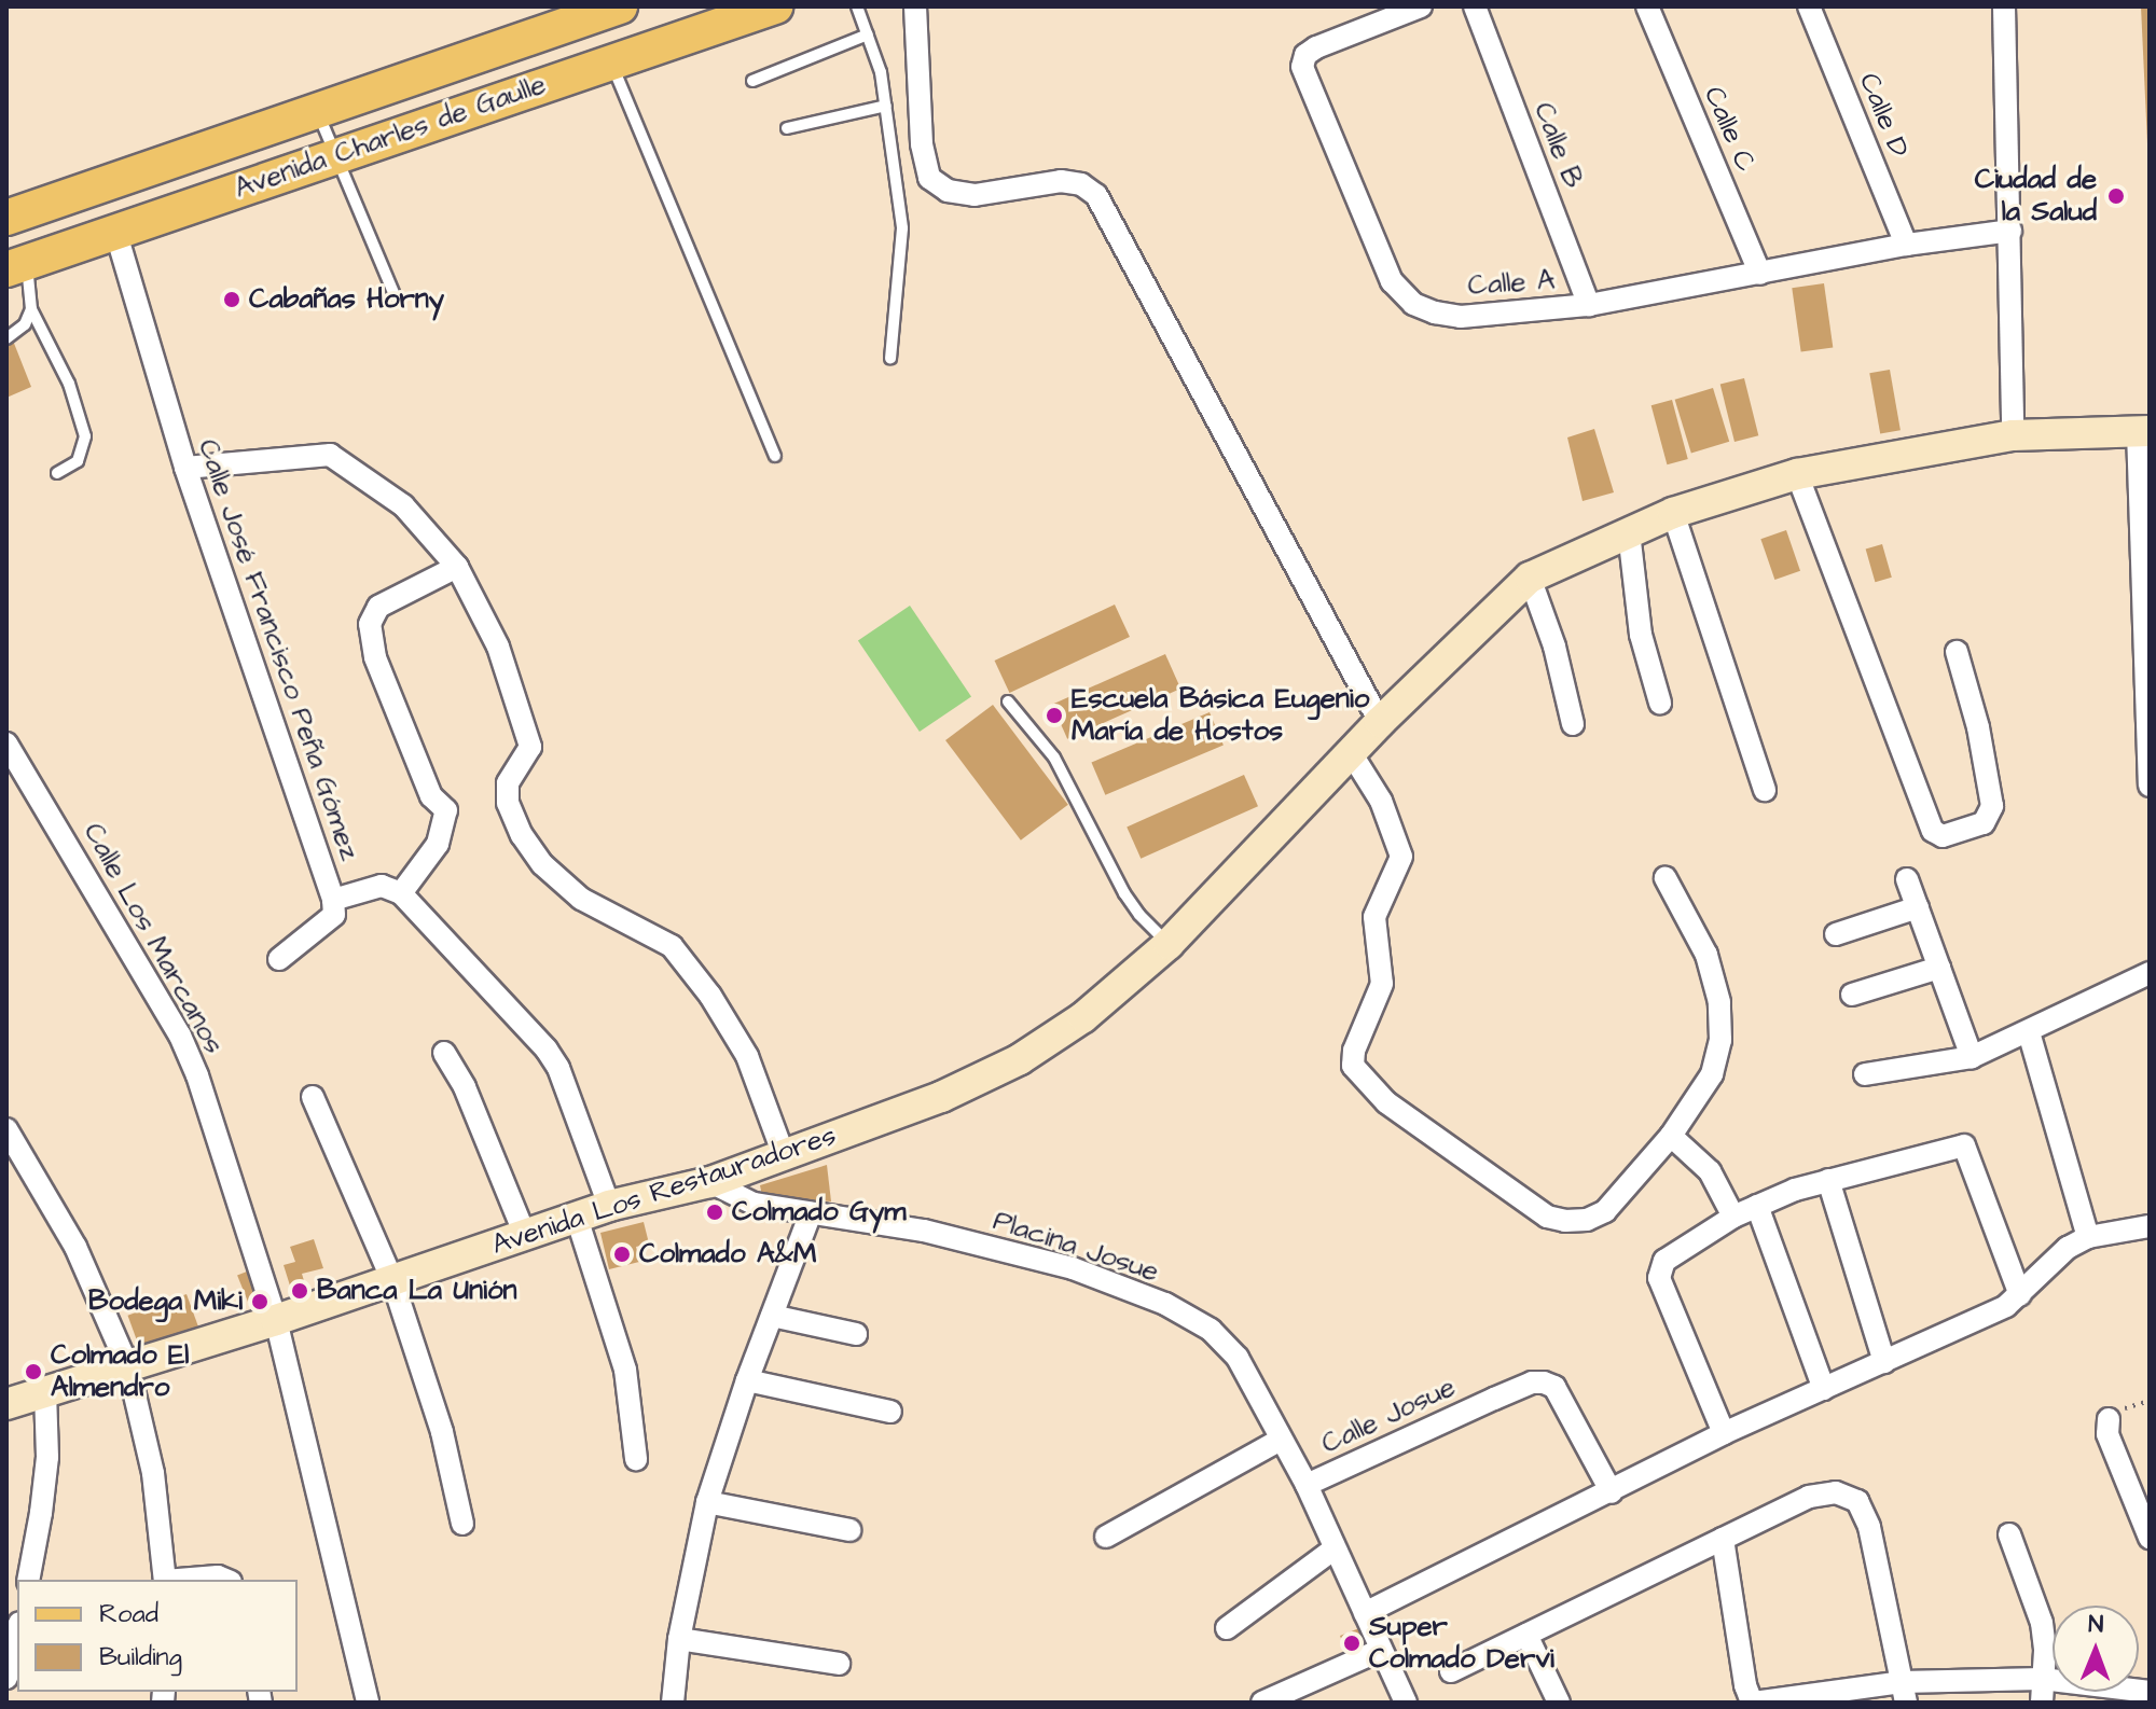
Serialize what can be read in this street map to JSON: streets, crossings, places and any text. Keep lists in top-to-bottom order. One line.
{"streets":{"main road":["Avenida Charles de Gaulle"],"street":["Calle D","Calle C","Calle B","Calle A","Calle José Francisco Peña Gómez","Calle Los Marcanos","Avenida Los Restauradores","Placina Josue","Calle Josue"]},"crossings":[["Calle D","Calle A"],["Calle C","Calle A"],["Avenida Charles de Gaulle","Calle José Francisco Peña Gómez"],["Calle B","Calle A"],["Calle Los Marcanos","Avenida Los Restauradores"],["Avenida Los Restauradores","Placina Josue"],["Placina Josue","Calle Josue"]],"places":["Ciudad de la Salud","Cabañas Horny","Escuela Básica Eugenio María de Hostos","Colmado Gym","Colmado A&M","Banca La Unión","Bodega Miki","Colmado El Almendro","Super Colmado Dervi"],"legend":["Road","Building"],"north":"top"}
